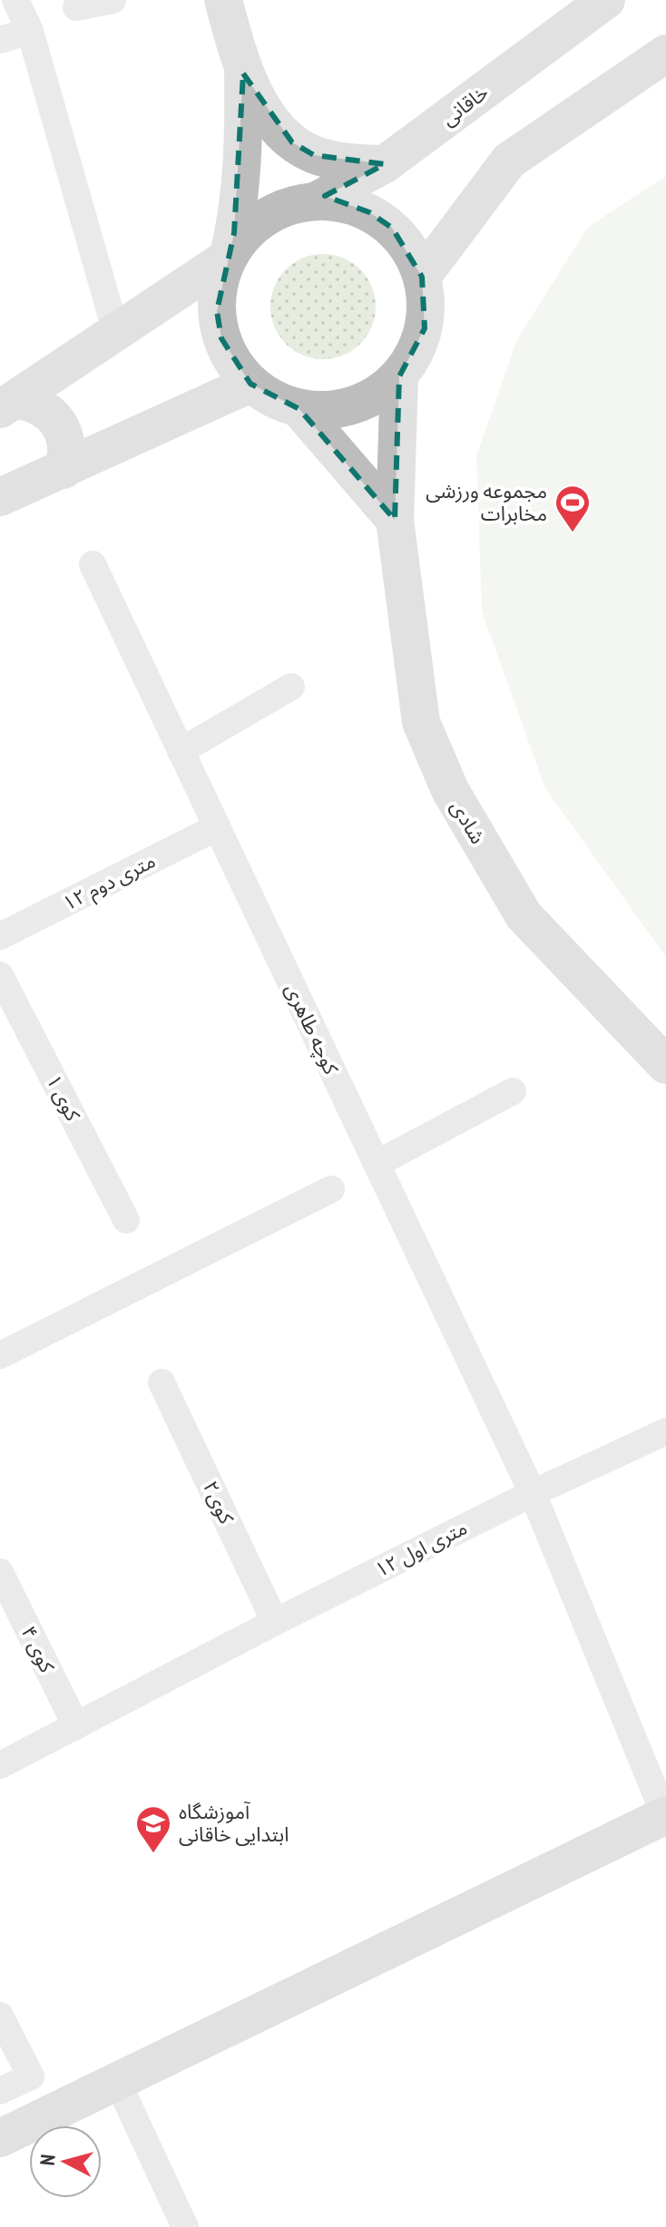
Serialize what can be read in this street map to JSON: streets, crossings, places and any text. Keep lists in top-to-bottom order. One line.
{"streets":{"street":["خاقانی","شادی","۱۲ متری دوم","کوچه طاهری","کوی ۱","کوی۲","۱۲ متری اول","کوی ۴"]},"crossings":[["خاقانی","شادی"],["۱۲ متری دوم","کوچه طاهری"],["کوچه طاهری","۱۲ متری اول"],["کوی۲","۱۲ متری اول"],["۱۲ متری اول","کوی ۴"]],"places":{"sports":["مجموعه ورزشی مخابرات"],"school or university":["آموزشگاه ابتدایی خاقانی"]},"north":"left"}
